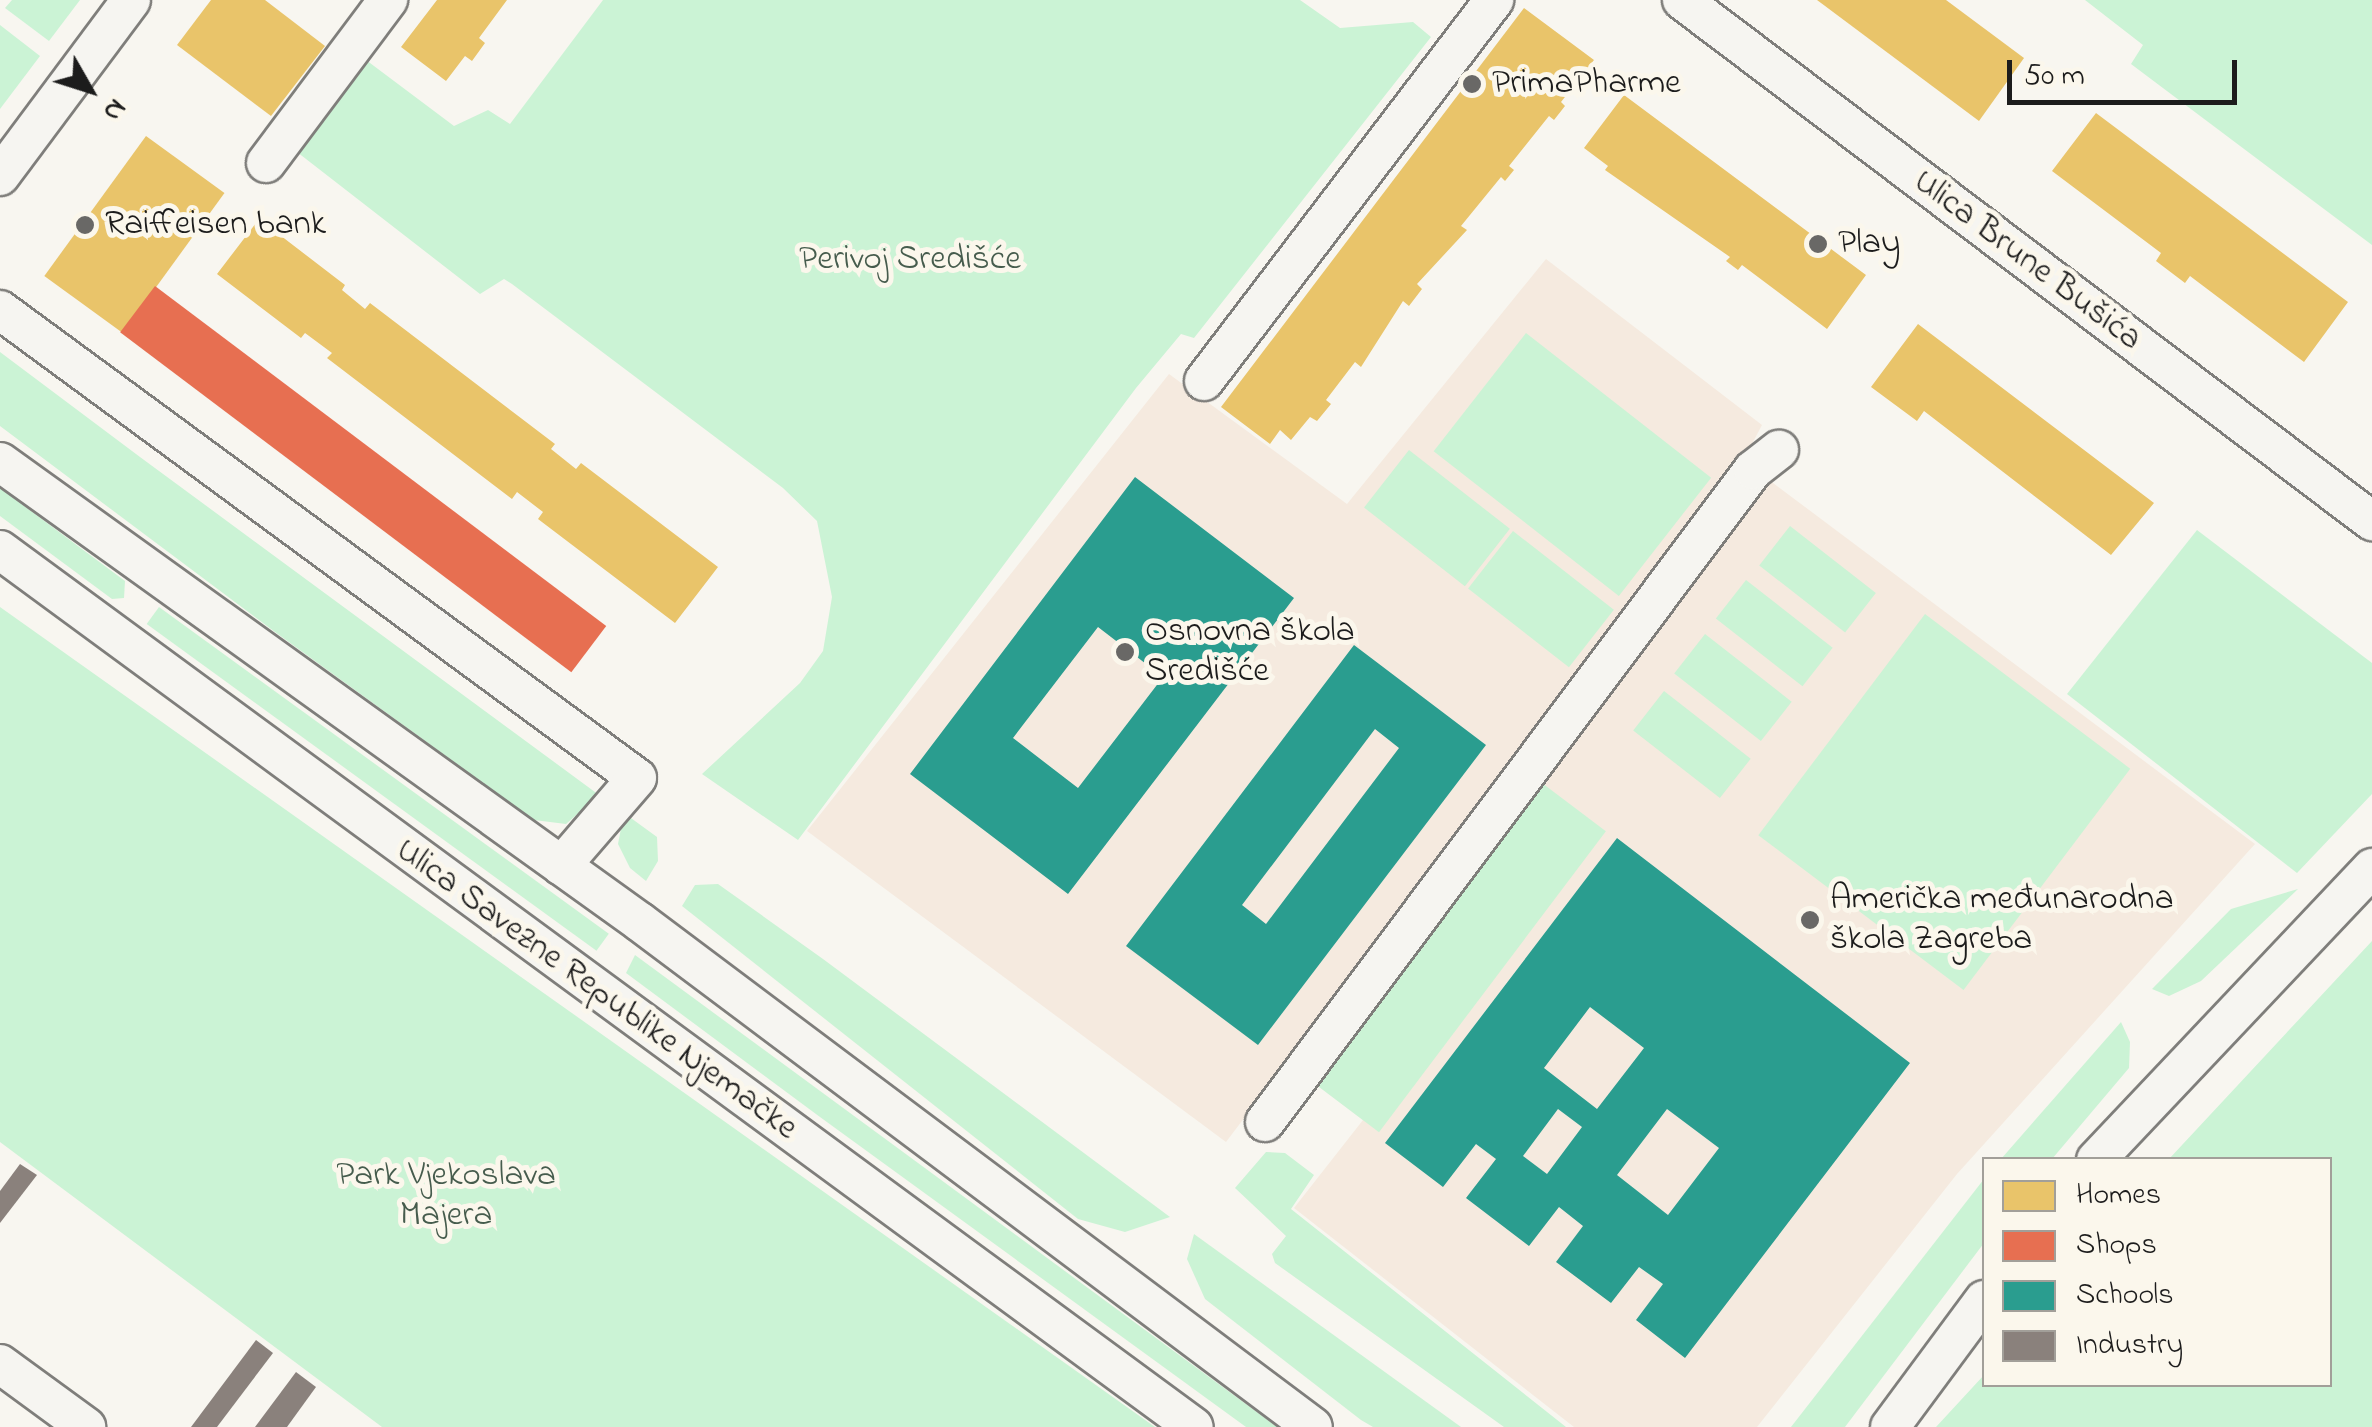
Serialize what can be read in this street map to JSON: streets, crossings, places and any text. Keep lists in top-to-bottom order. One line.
{"streets":{"street":["Ulica Brune Bušića","Ulica Savezne Republike Njemačke"]},"parks":["Perivoj Središće","Park Vjekoslava Majera"],"places":["PrimaPharme","Raiffeisen bank","Play","Osnovna škola Središće","Američka međunarodna škola Zagreba"],"legend":["Homes","Shops","Schools","Industry"],"scale_bar":"50 m","north":"bottom right"}
